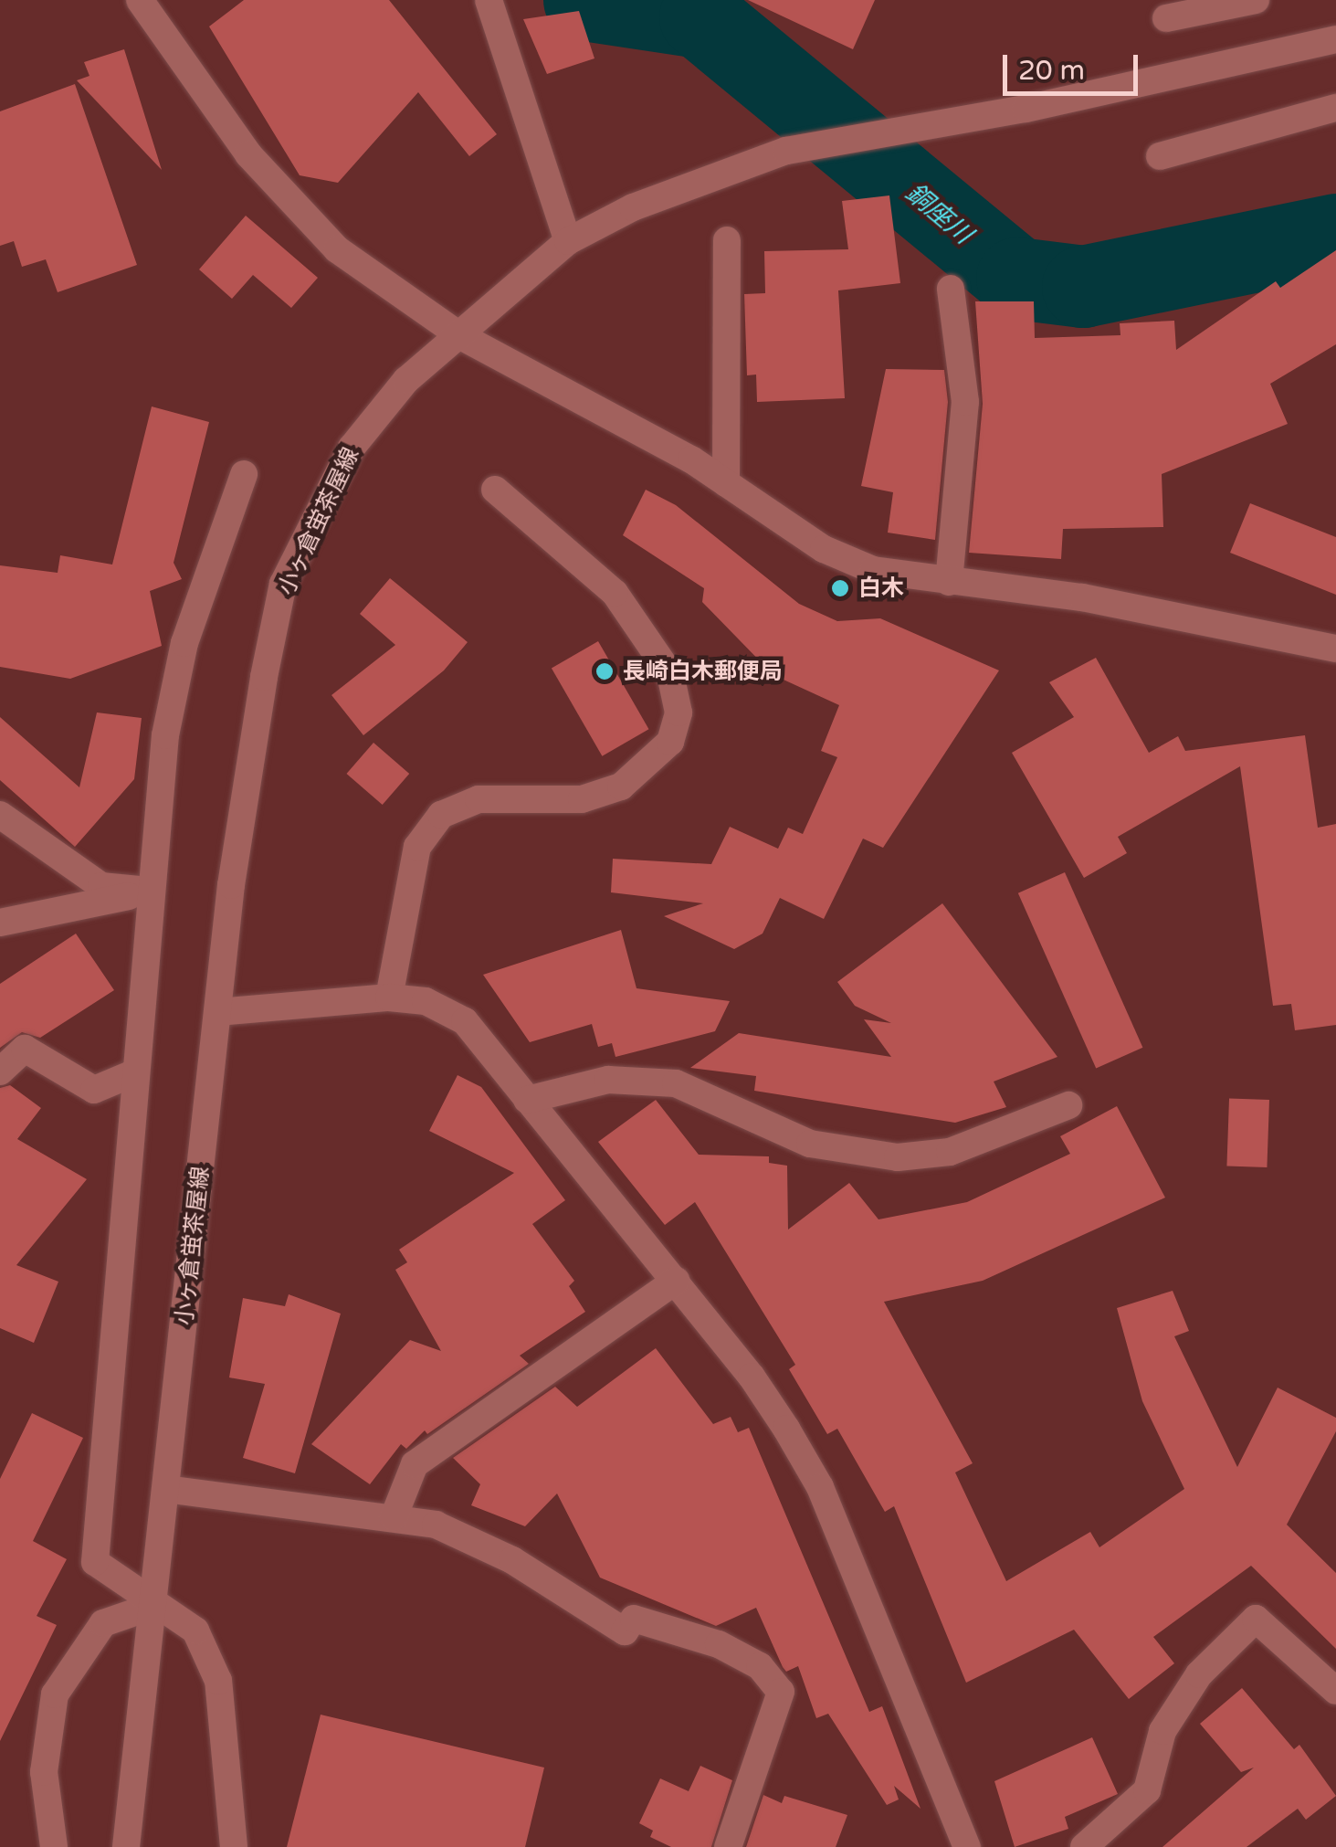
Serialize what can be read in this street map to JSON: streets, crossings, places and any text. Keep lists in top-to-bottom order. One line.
{"streets":{"street":["小ヶ倉蛍茶屋線"]},"water":["銅座川"],"places":["白木","長崎白木郵便局"],"scale_bar":"20 m"}
